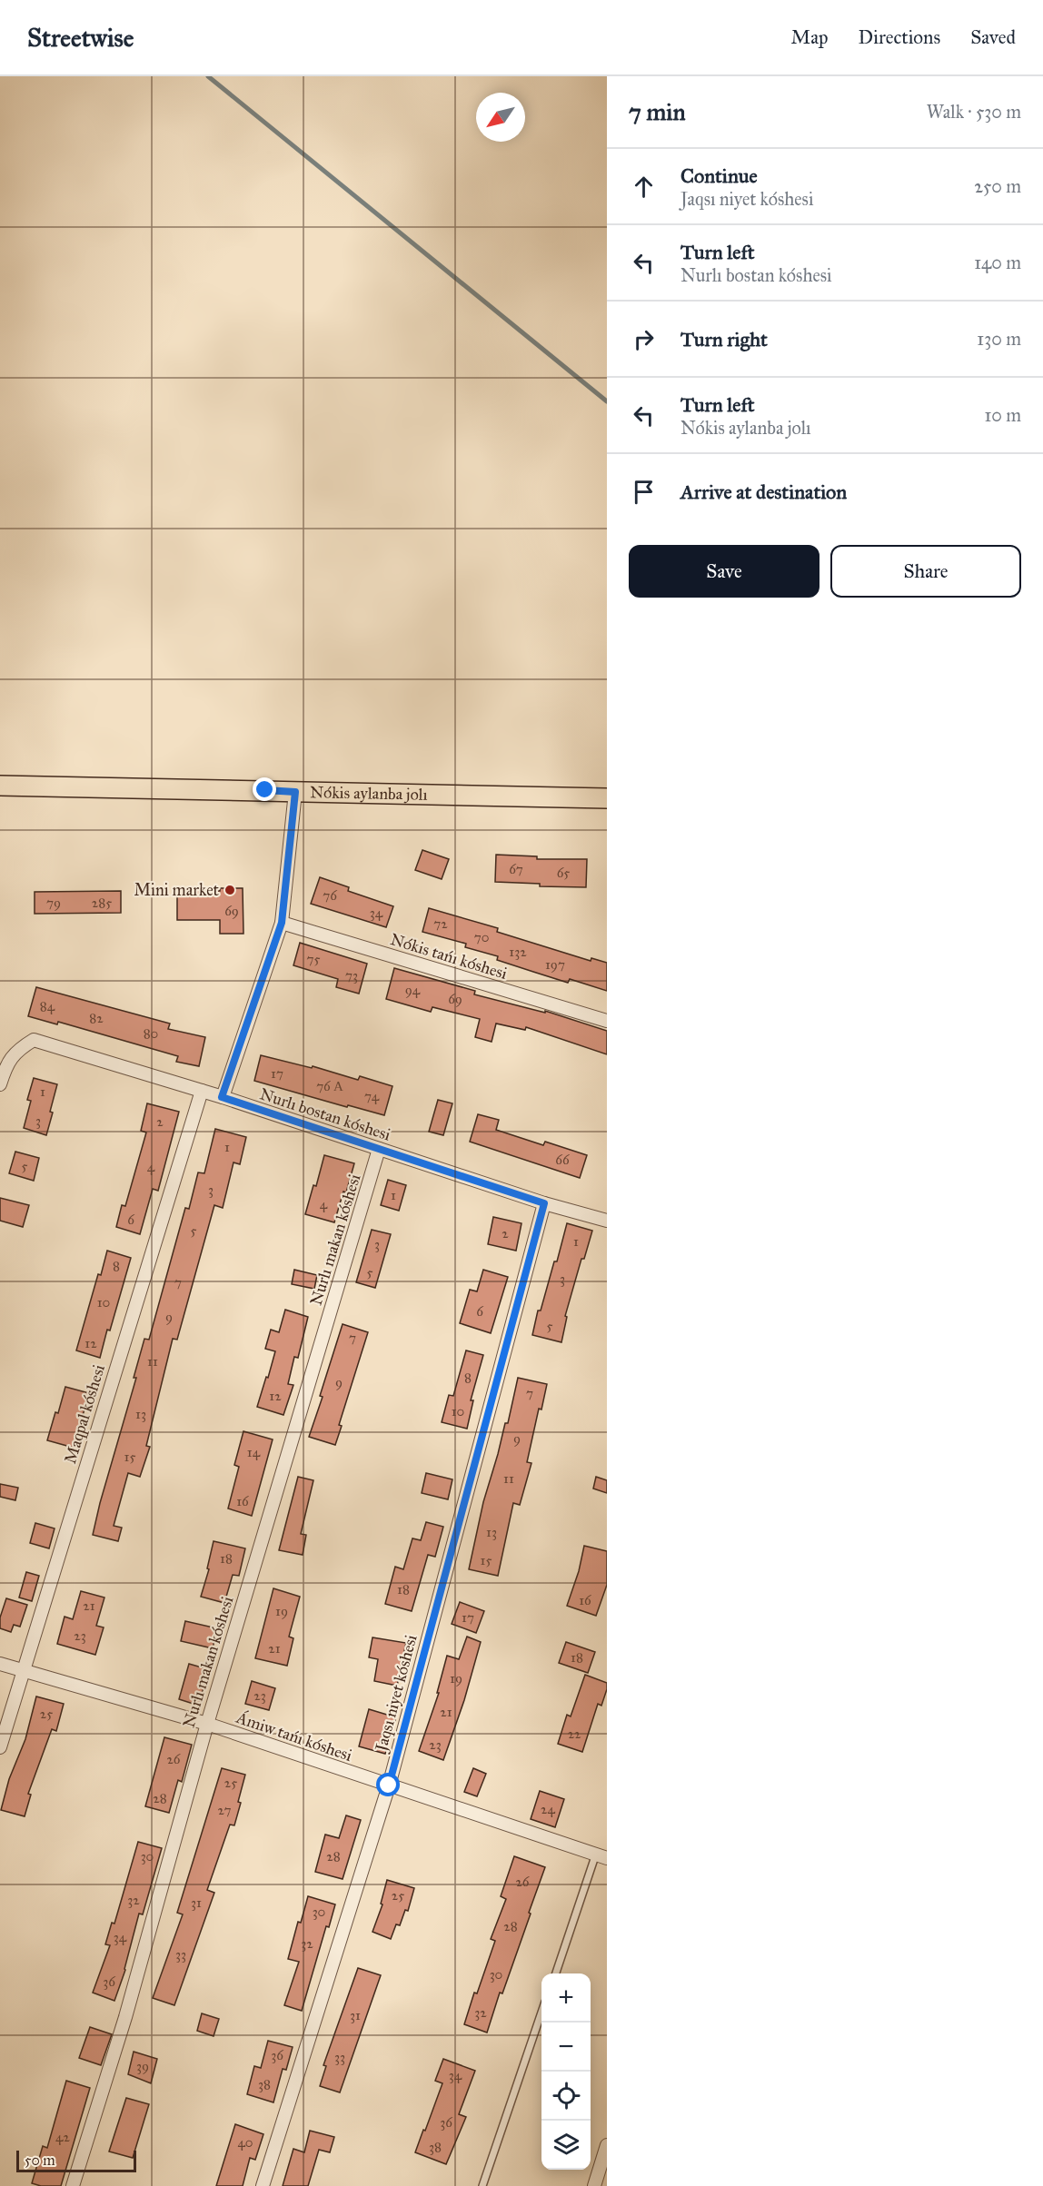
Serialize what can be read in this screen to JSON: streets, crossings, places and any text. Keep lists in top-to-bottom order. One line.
{"streets":{"main road":["Nókis aylanba jolı"],"street":["Nókis tańı kóshesi","Nurlı bostan kóshesi","Nurlı makan kóshesi","Maqpal kóshesi","Jaqsı niyet kóshesi","Ámiw tańı kóshesi"]},"crossings":[["Nurlı bostan kóshesi","Nurlı makan kóshesi"],["Nurlı bostan kóshesi","Maqpal kóshesi"],["Nurlı bostan kóshesi","Jaqsı niyet kóshesi"],["Nurlı makan kóshesi","Ámiw tańı kóshesi"],["Maqpal kóshesi","Ámiw tańı kóshesi"],["Jaqsı niyet kóshesi","Ámiw tańı kóshesi"]],"places":["Mini market"],"house_numbers":["67","65","76","79","285","69","34","72","70","132","75","197","73","94","69","84","82","80","17","76 А","1","74","3","2","1","66","5","4","3","1","4","6","5","2","1","3","8","5","3","7","10","6","9","5","7","12","11","8","9","7","12","10","13","9","14","15","11","16","13","18","15","18","16","21","19","17","23","21","18","19","23","21","25","22","23","26","25","28","24","27","30","28","26","25","32","31","30","28","34","32","33","30","36","32","31","36","33","39","34","38","36","42","40","38"],"scale_bar":"50 m","north":"bottom left","page":{"header":"Streetwise","nav":["Map","Directions","Saved"],"heading":["7 min","Walk · 530 m"],"list":[["Continue","Jaqsı niyet kóshesi","250 m"],["Turn left","Nurlı bostan kóshesi","140 m"],["Turn right","130 m"],["Turn left","Nókis aylanba jolı","10 m"],"Arrive at destination"],"buttons":["Save","Share"],"map_buttons":["+","−"],"scale":"50 m"}}
